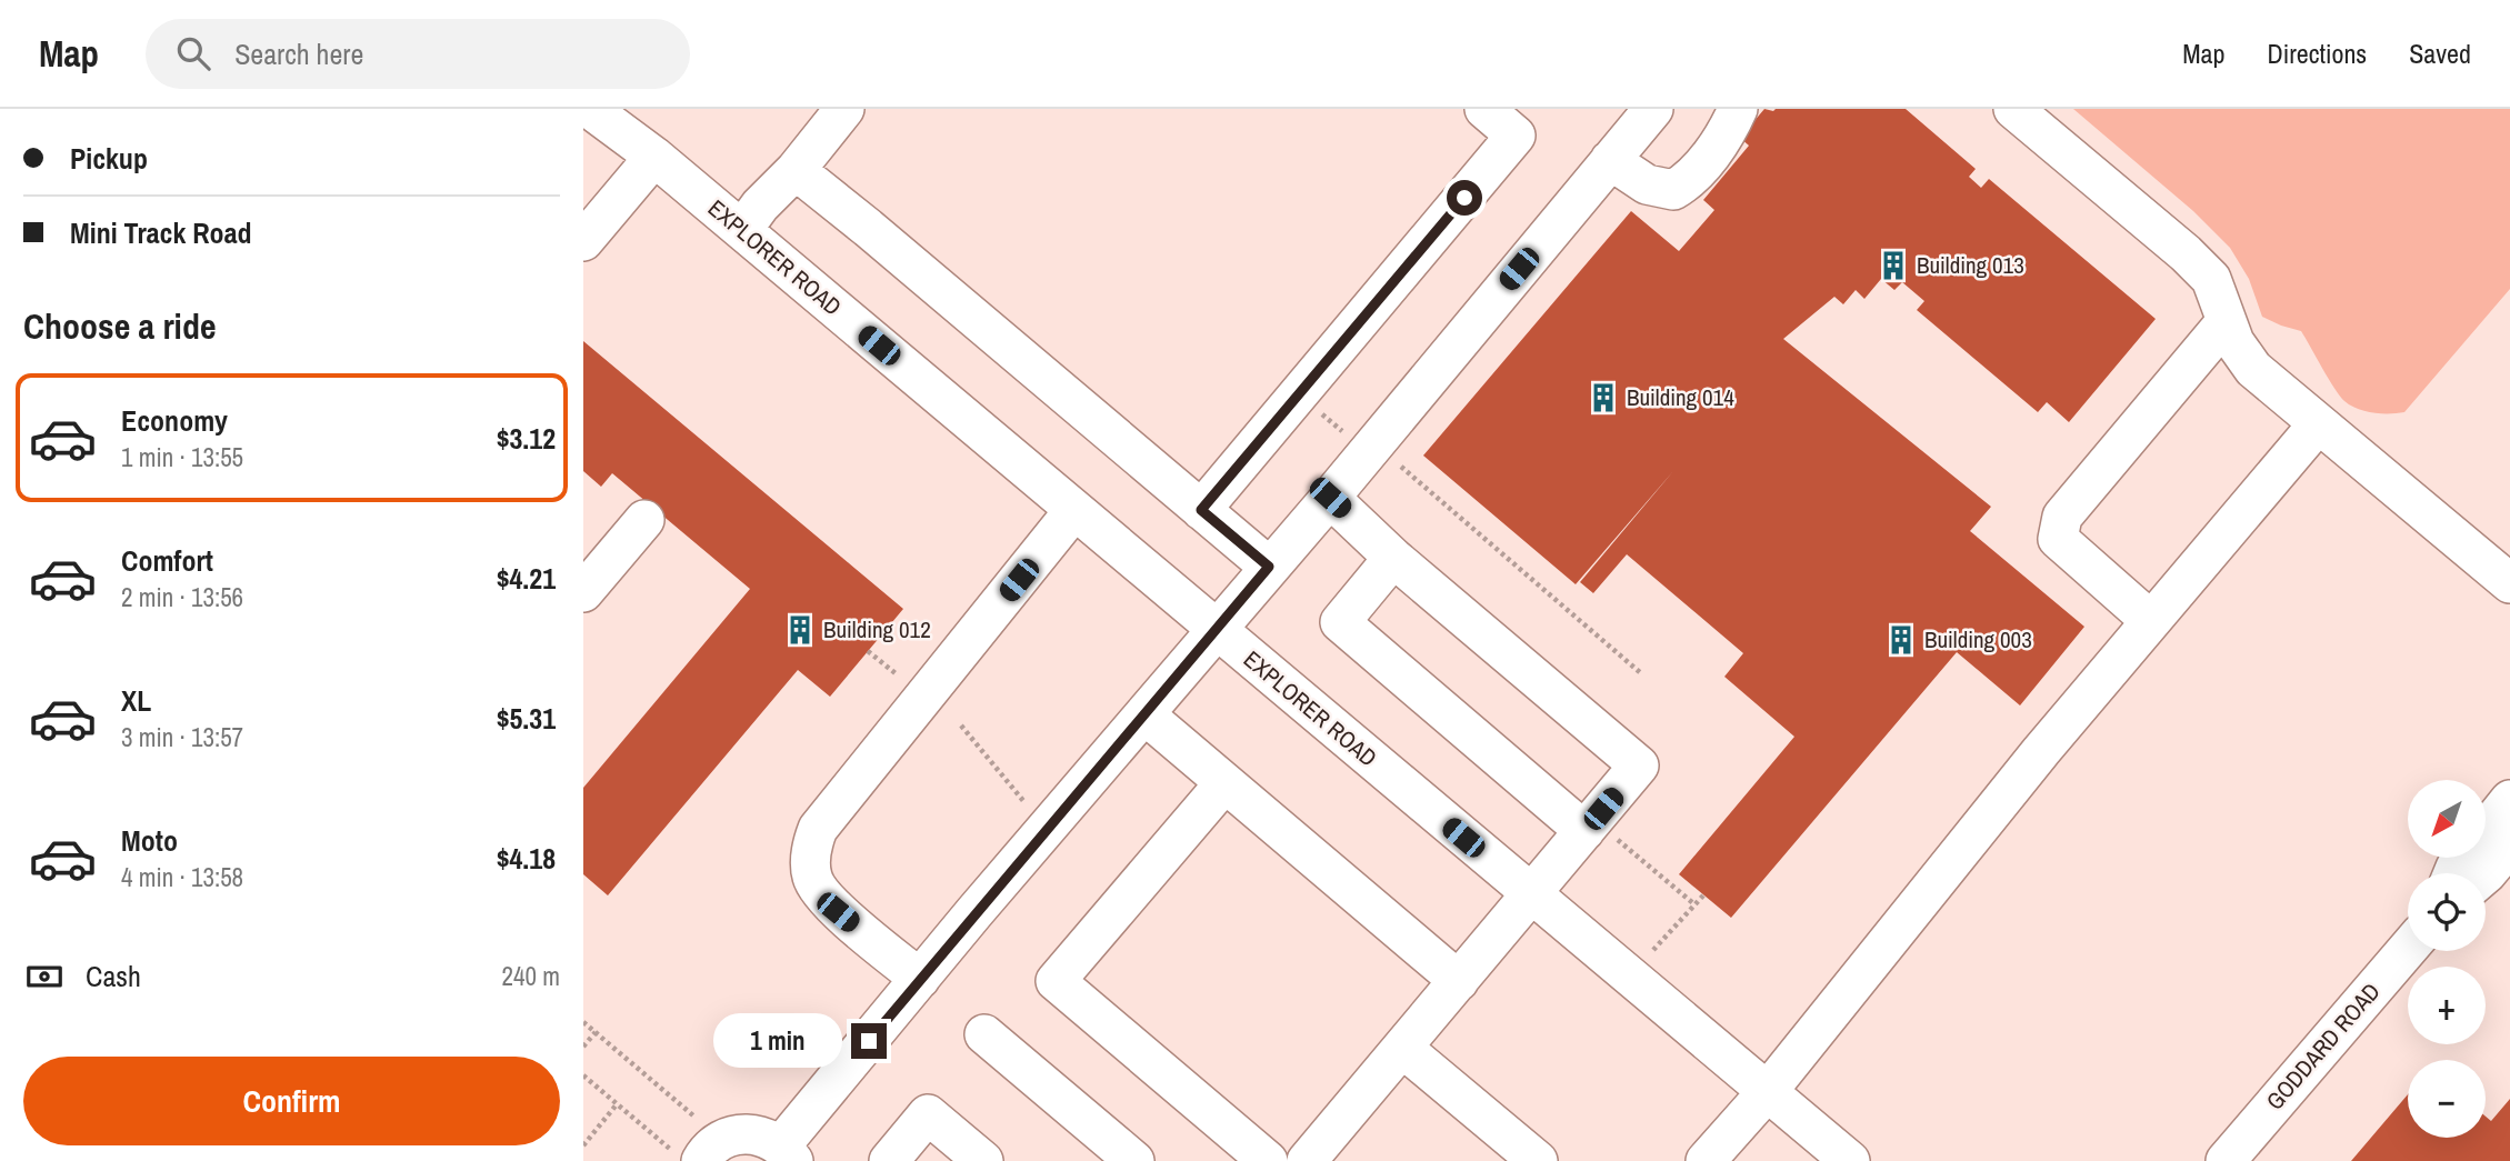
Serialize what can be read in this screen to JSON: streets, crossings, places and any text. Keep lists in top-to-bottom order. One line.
{"streets":{"street":["EXPLORER ROAD","GODDARD ROAD"]},"places":{"building":["Building 013","Building 014","Building 012","Building 003"]},"north":"bottom left","page":{"header":"Map","search":"Search here","nav":["Map","Directions","Saved"],"banner":["Pickup","Mini Track Road"],"heading":"Choose a ride","list":[{"name":"Economy","note":"1 min · 13:55","value":"$3.12"},{"name":"Comfort","note":"2 min · 13:56","value":"$4.21"},{"name":"XL","note":"3 min · 13:57","value":"$5.31"},{"name":"Moto","note":"4 min · 13:58","value":"$4.18"}],"map_buttons":["+","−"],"pay":["Cash","240 m"],"bubble":"1 min","buttons":"Confirm"}}
